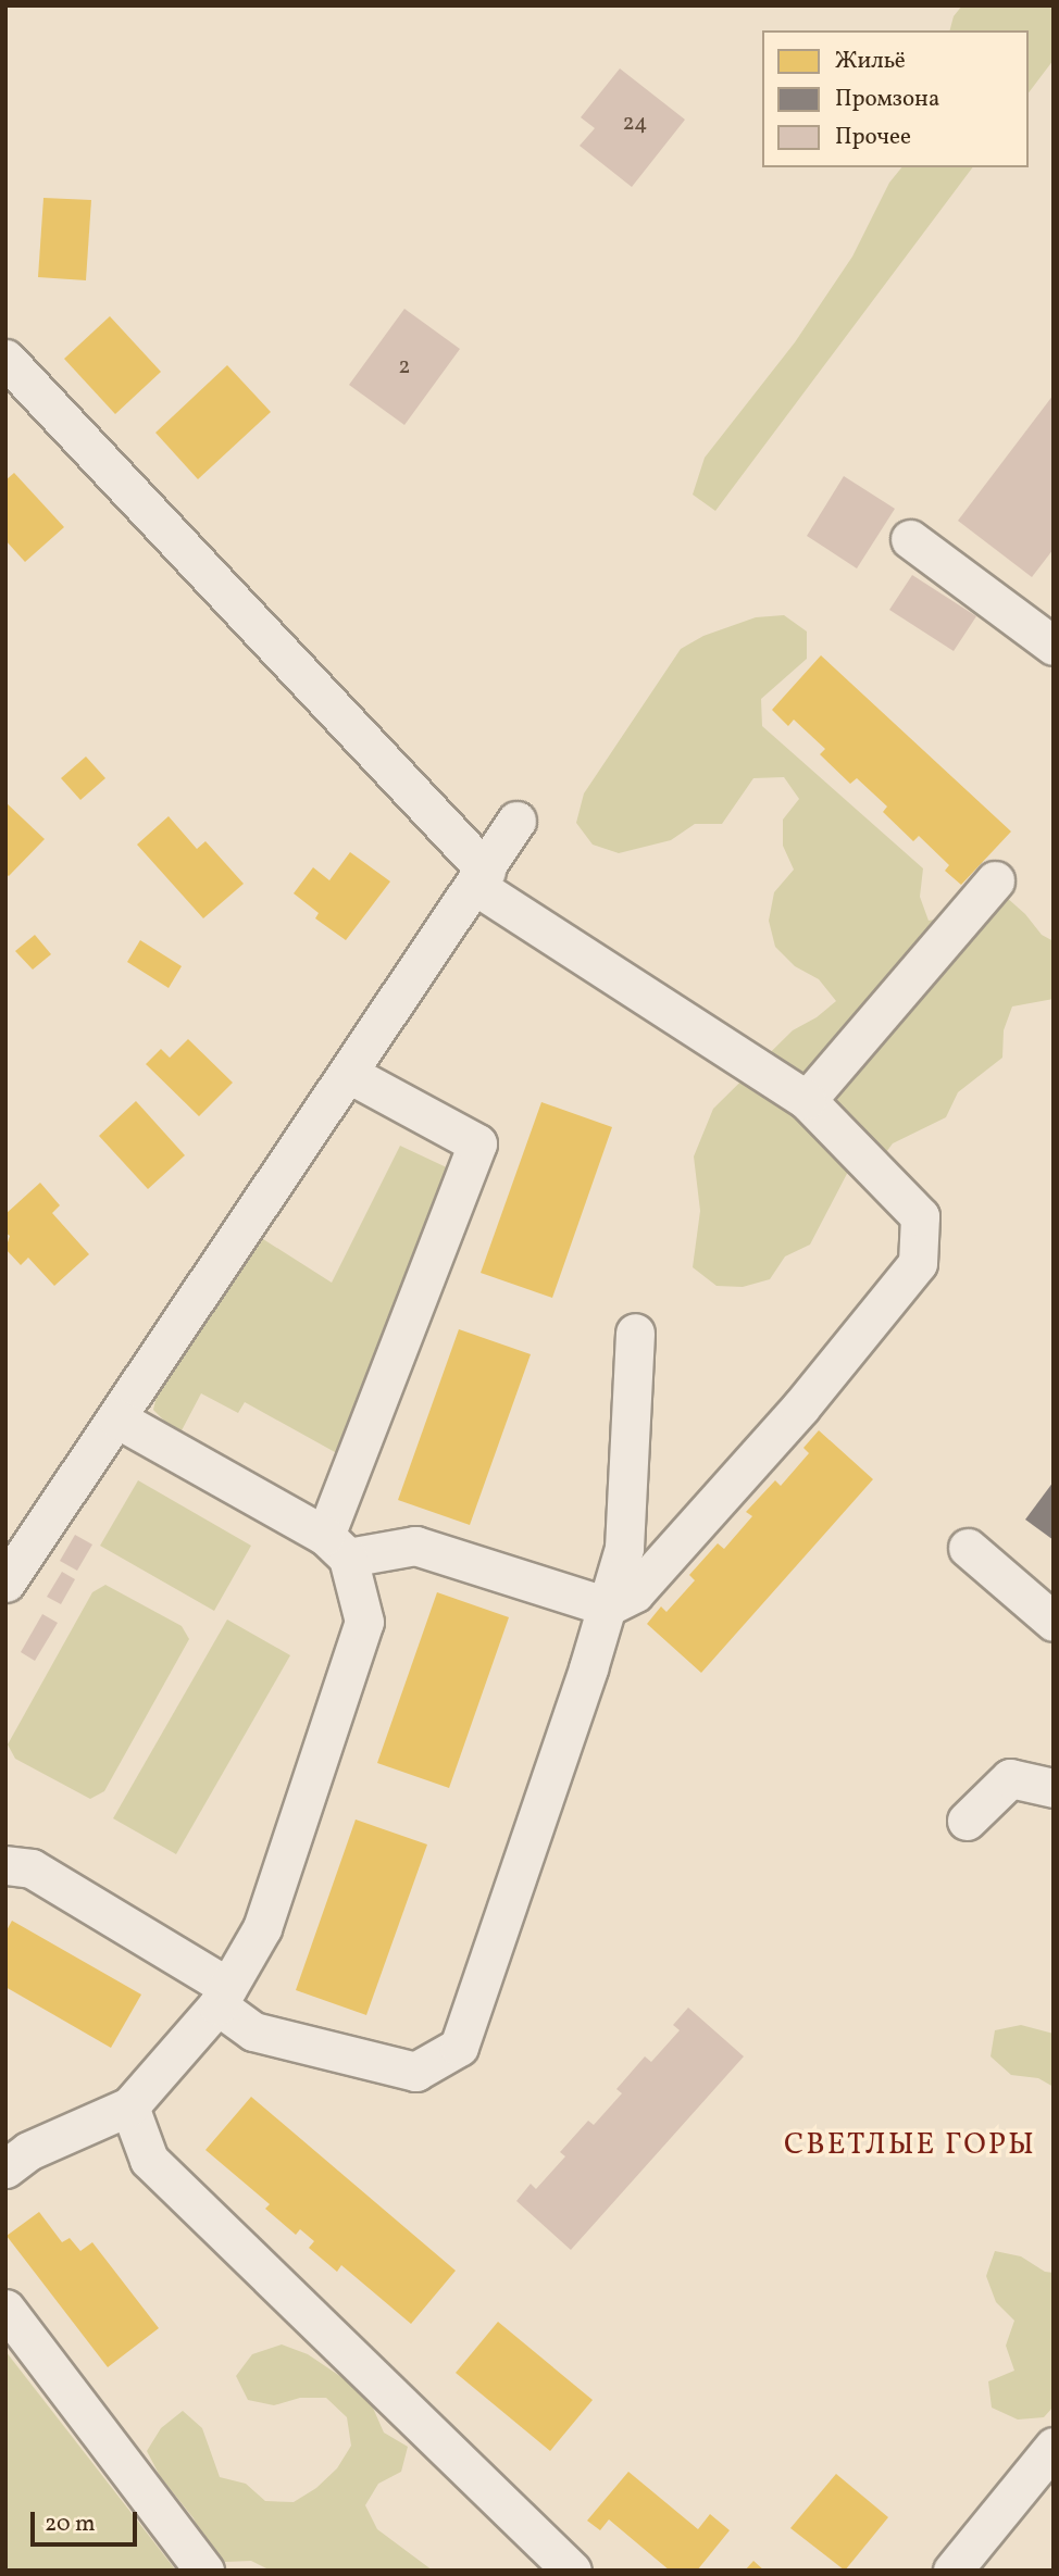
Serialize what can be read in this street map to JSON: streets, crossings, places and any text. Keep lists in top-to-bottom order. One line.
{"districts":["СВЕТЛЫЕ ГОРЫ"],"house_numbers":["24","2"],"legend":["Жильё","Промзона","Прочее"],"scale_bar":"20 m"}
